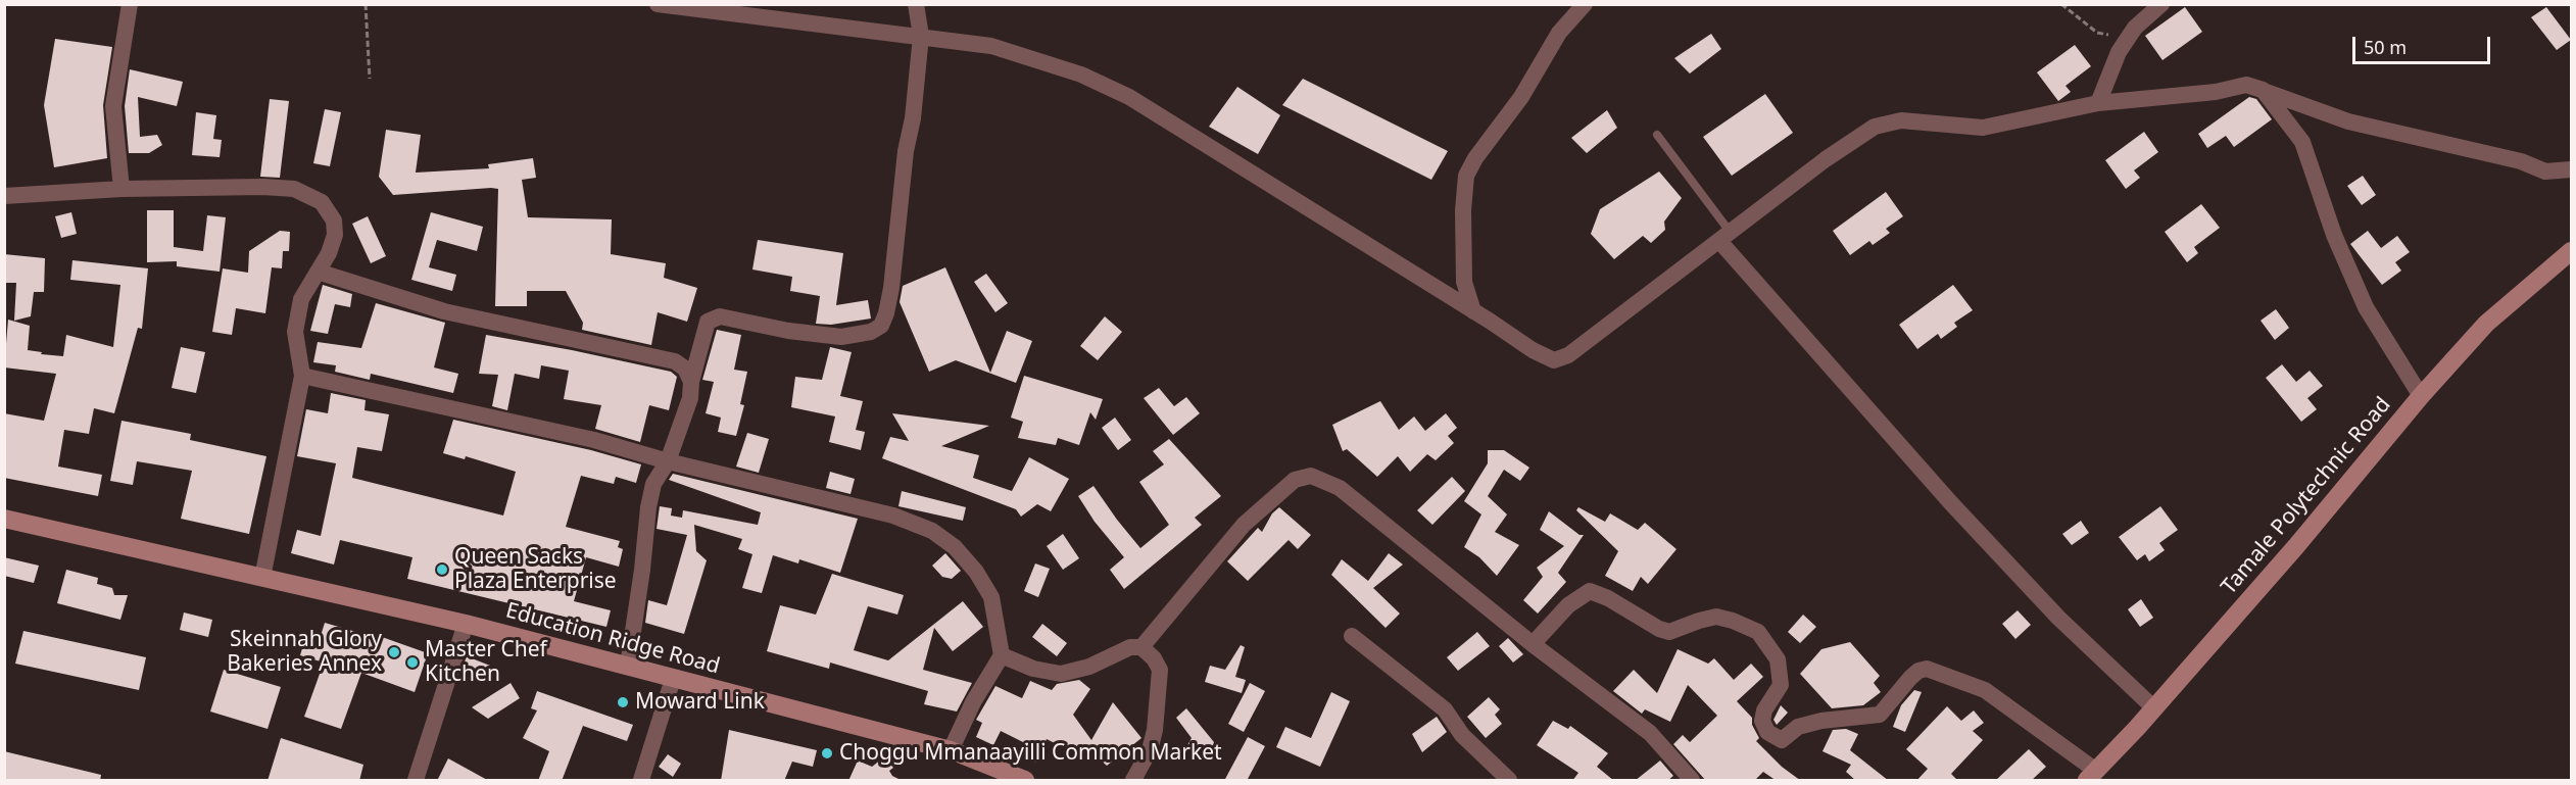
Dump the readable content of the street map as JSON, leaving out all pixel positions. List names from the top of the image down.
{
  "streets": {
    "main road": ["Tamale Polytechnic Road", "Education Ridge Road"]
  },
  "places": [
    "Queen Sacks Plaza Enterprise",
    "Skeinnah Glory Bakeries Annex",
    "Master Chef Kitchen",
    "Moward Link",
    "Choggu Mmanaayilli Common Market"
  ],
  "scale_bar": "50 m"
}
